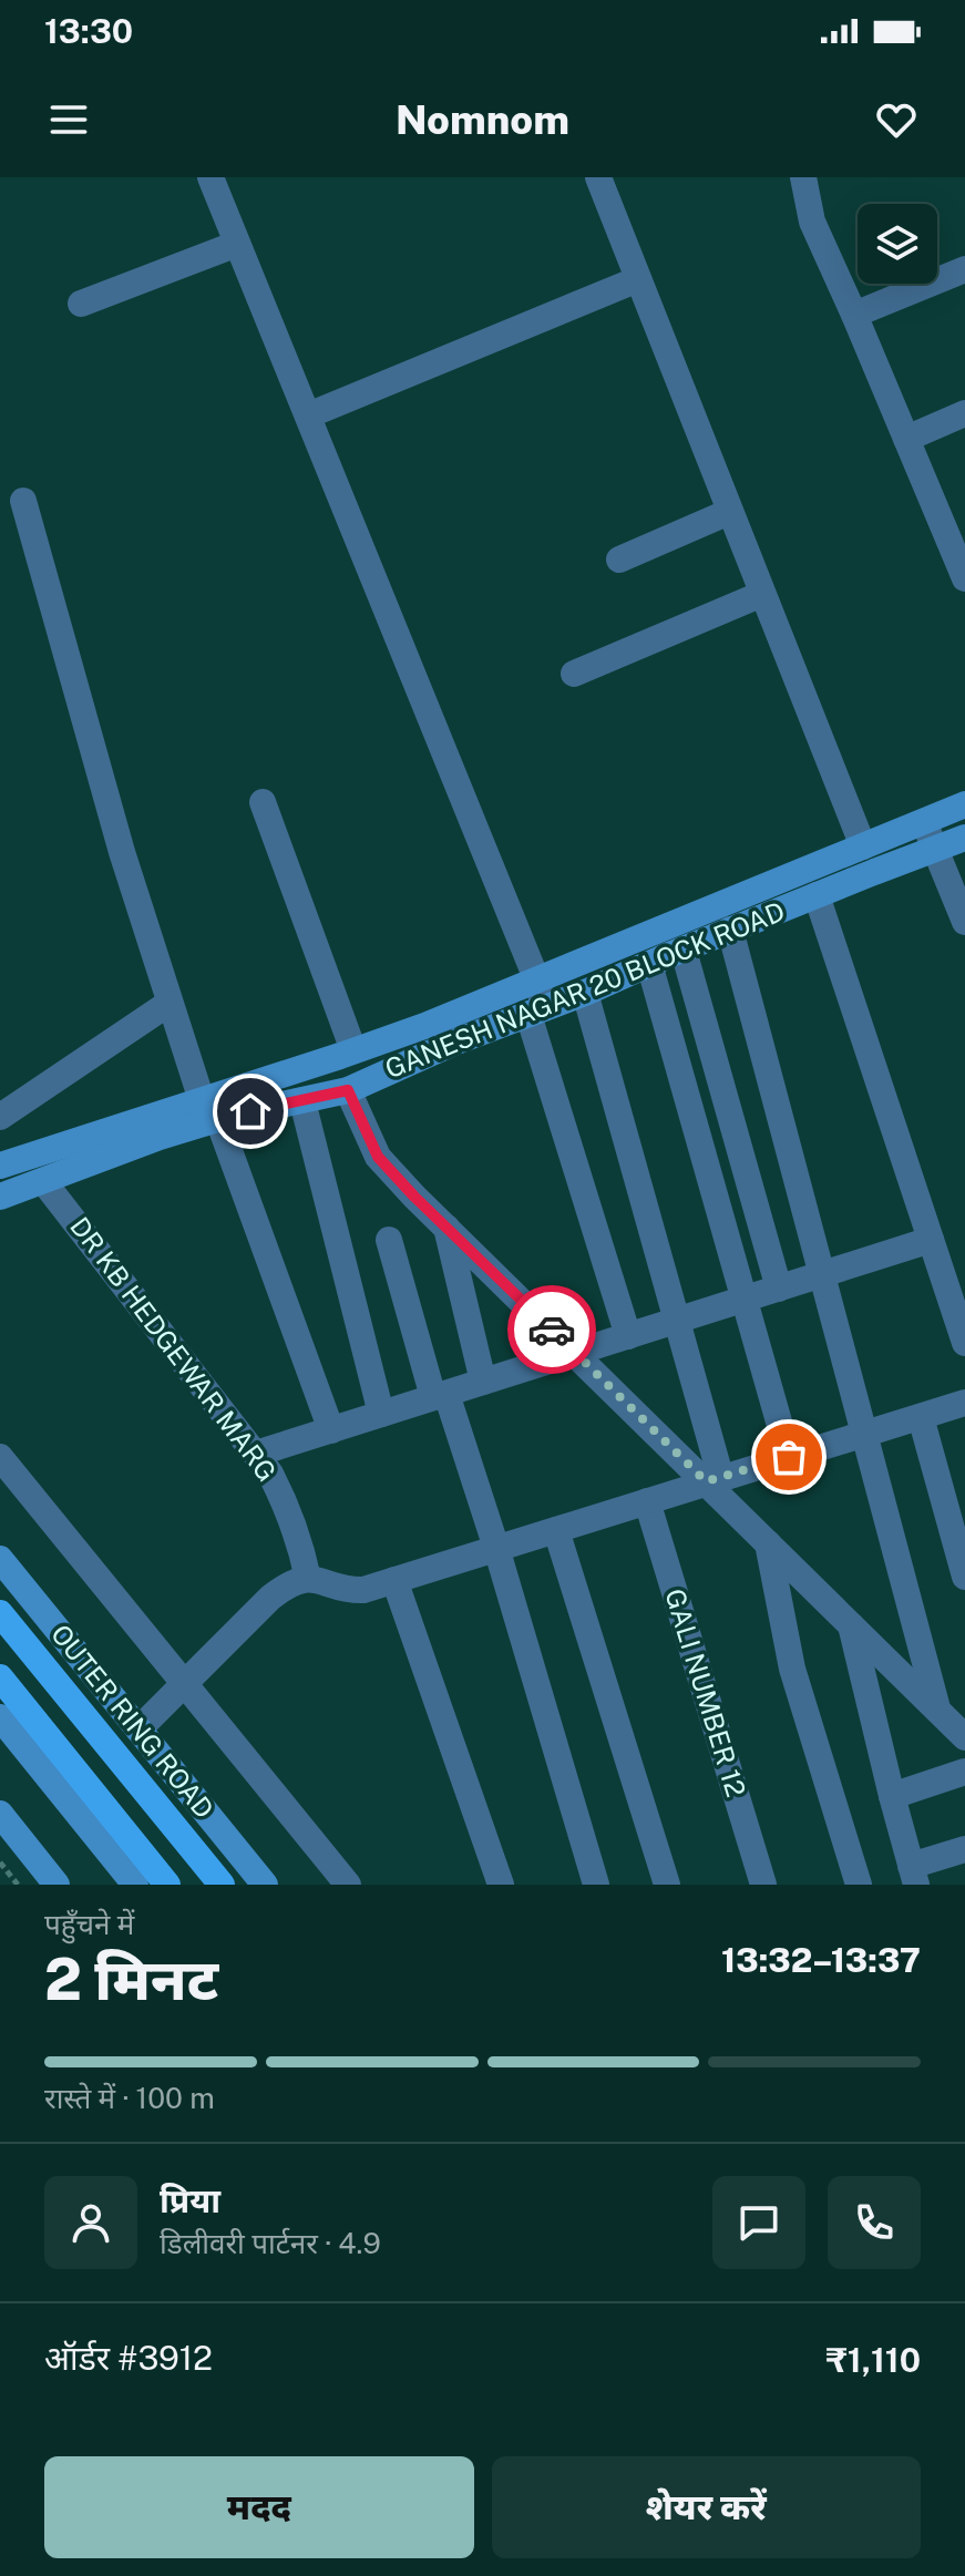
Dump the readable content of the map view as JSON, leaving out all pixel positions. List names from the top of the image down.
{
  "streets": {
    "main road": ["OUTER RING ROAD"],
    "street": ["GANESH NAGAR 20 BLOCK ROAD", "DR KB HEDGEWAR MARG", "GALI NUMBER 12"]
  },
  "crossings": [
    ["GANESH NAGAR 20 BLOCK ROAD", "DR KB HEDGEWAR MARG"]
  ],
  "page": {
    "status": "13:30",
    "header": "Nomnom",
    "heading": ["2 मिनट", "पहुँचने में", "13:32–13:37"],
    "panel": [
      "प्रिया",
      "डिलीवरी पार्टनर · 4.9",
      "ऑर्डर #3912",
      "₹1,110"
    ],
    "bar": "रास्ते में · 100 m",
    "buttons": ["मदद", "शेयर करें"]
  }
}
